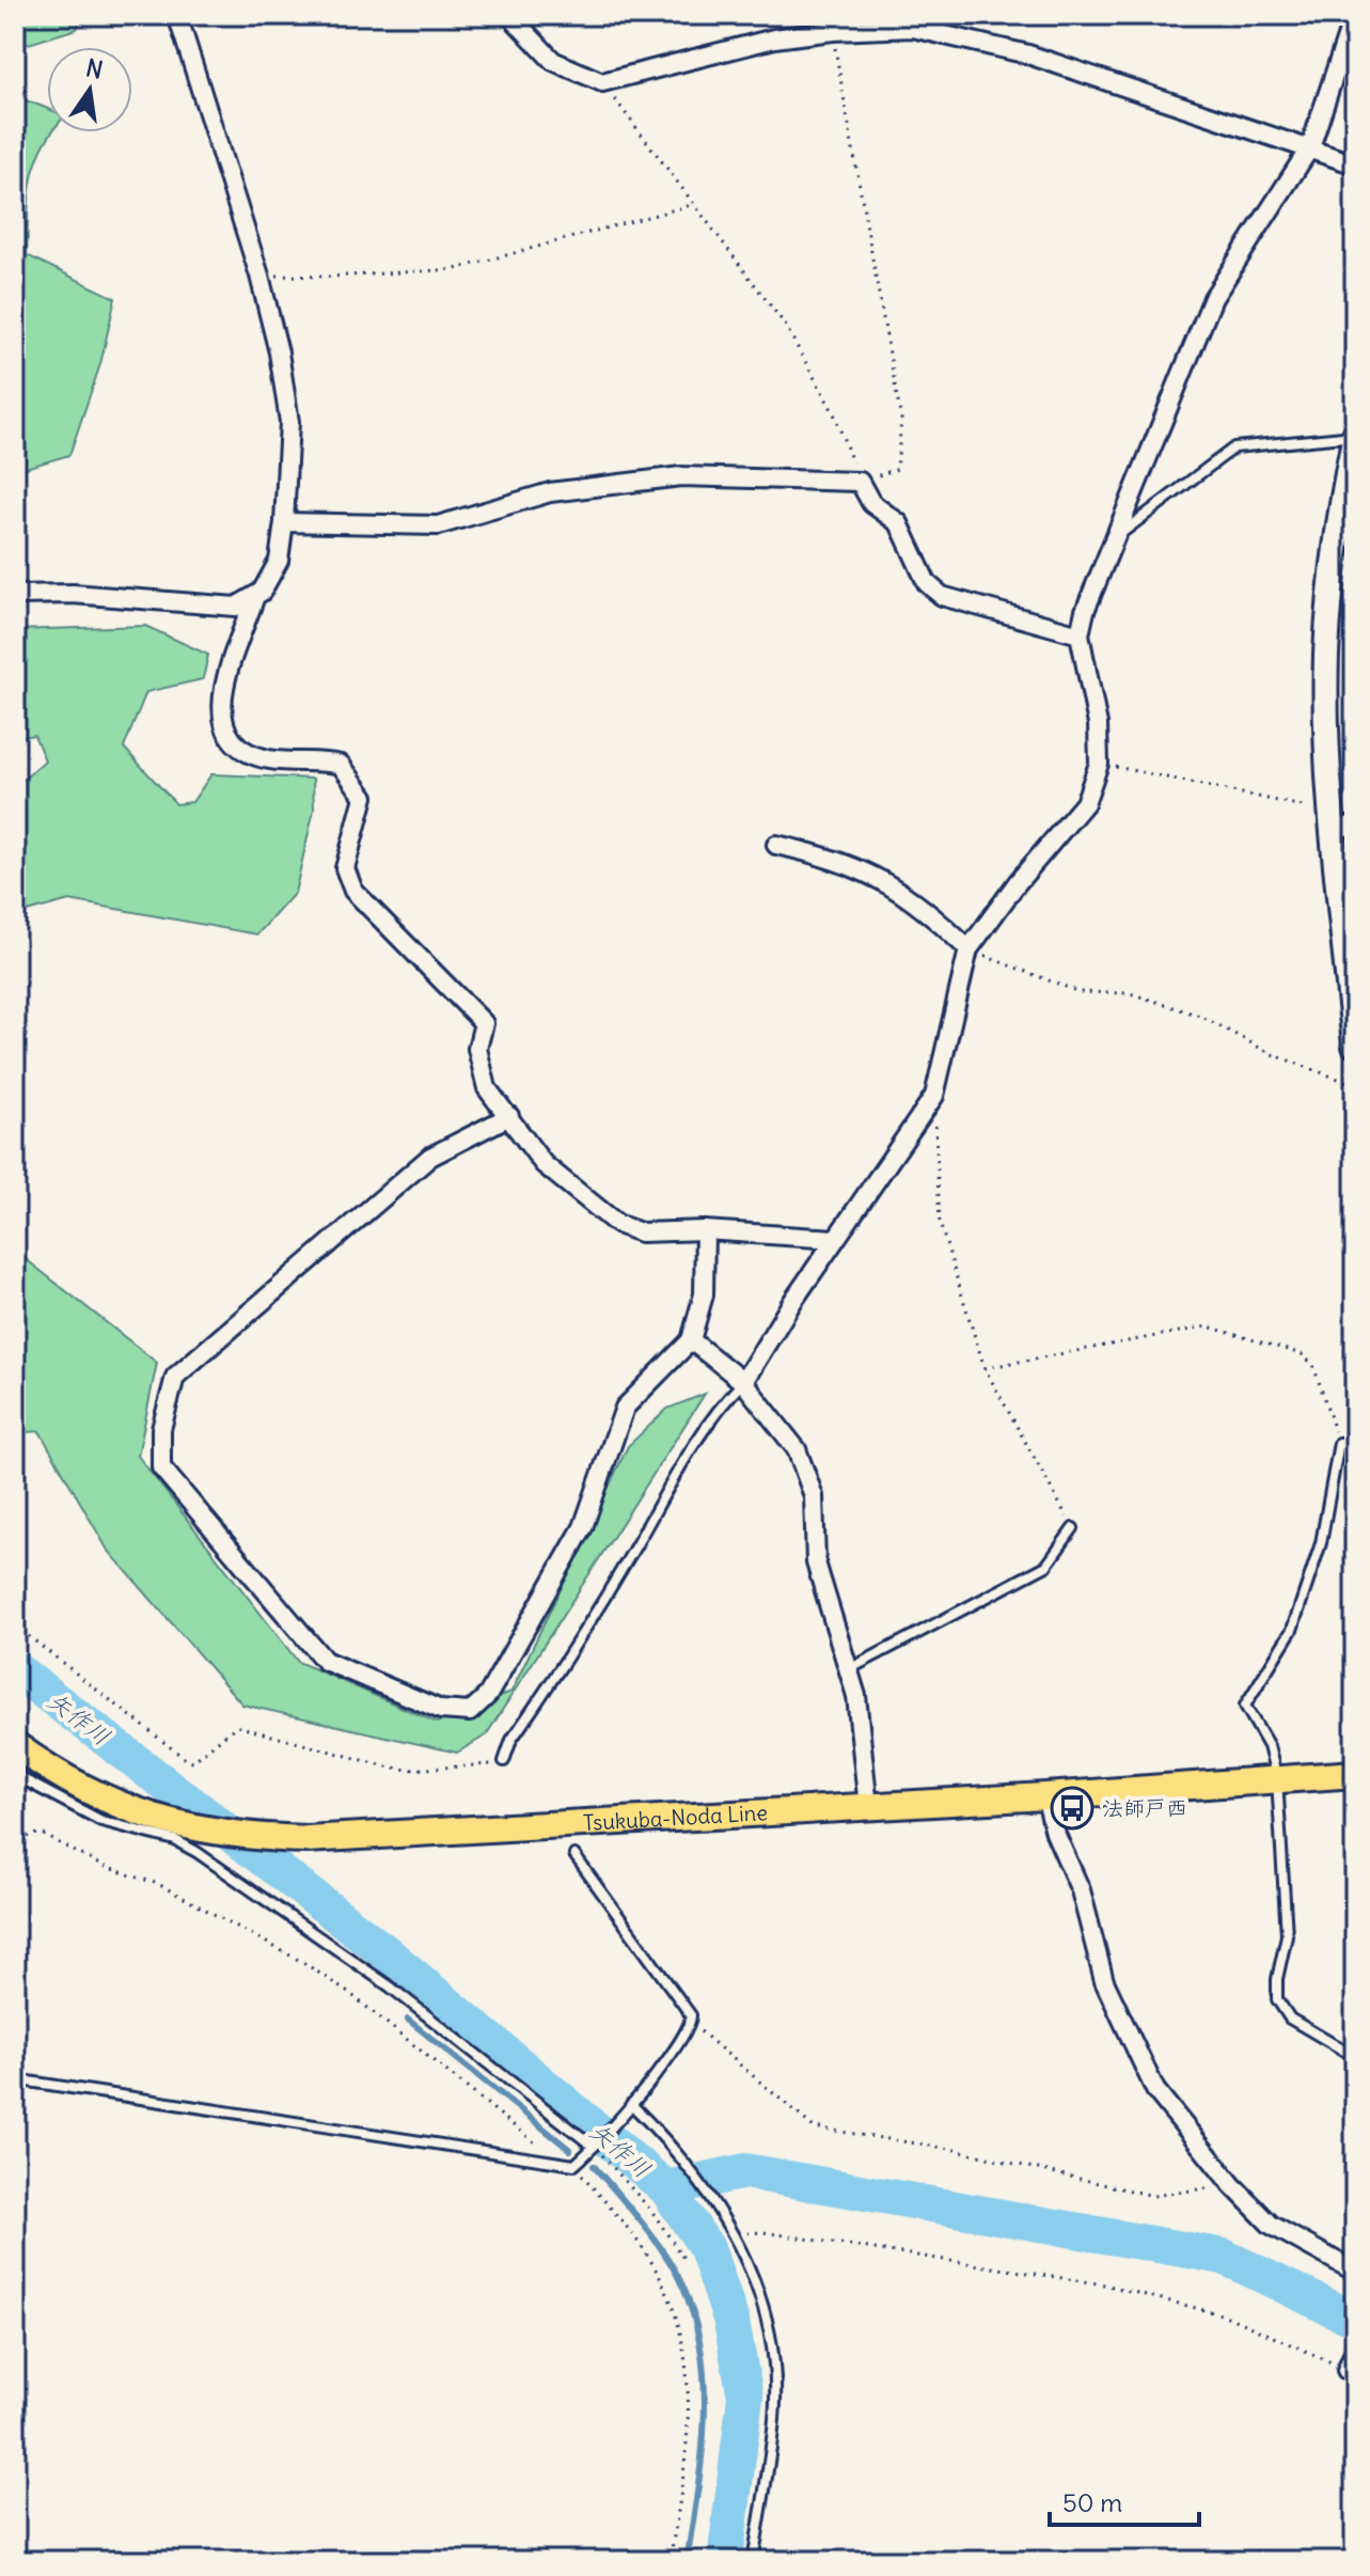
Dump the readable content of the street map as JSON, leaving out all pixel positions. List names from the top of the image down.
{
  "streets": {
    "main road": ["Tsukuba-Noda Line"]
  },
  "water": ["矢作川"],
  "places": {
    "bus stop": ["法師戸西"]
  },
  "scale_bar": "50 m",
  "north": "top"
}
